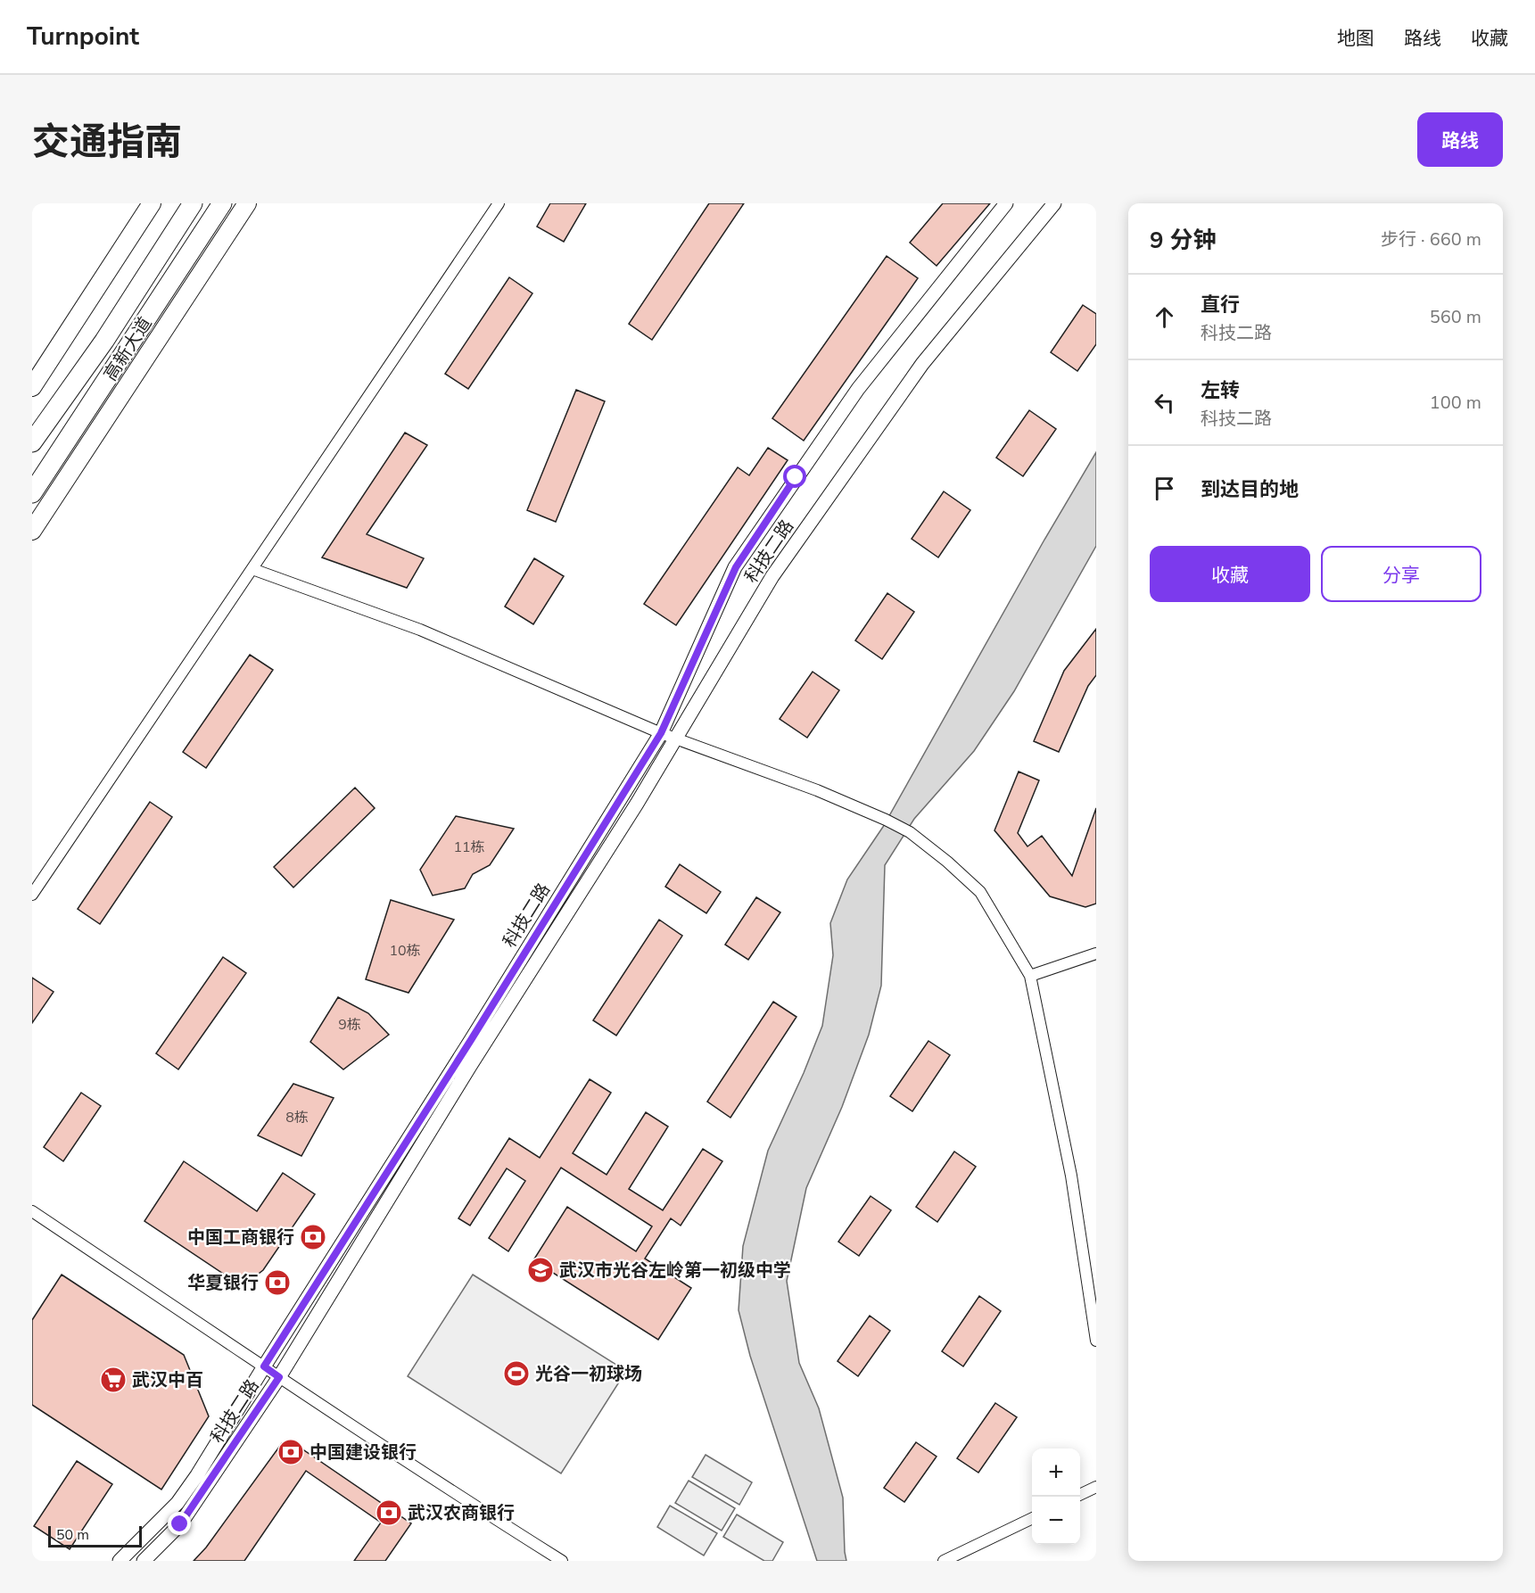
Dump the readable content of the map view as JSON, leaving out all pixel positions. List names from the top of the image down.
{
  "streets": {
    "highway": ["高新大道"],
    "street": ["科技二路"]
  },
  "places": {
    "bank": [
      "中国工商银行",
      "华夏银行",
      "中国建设银行",
      "武汉农商银行"
    ],
    "school or university": ["武汉市光谷左岭第一初级中学"],
    "sports": ["光谷一初球场"],
    "supermarket": ["武汉中百"]
  },
  "house_numbers": [
    "11栋",
    "10栋",
    "9栋",
    "8栋"
  ],
  "scale_bar": "50 m",
  "page": {
    "header": "Turnpoint",
    "nav": ["地图", "路线", "收藏"],
    "title": "交通指南",
    "buttons": [
      "路线",
      ["收藏", "分享"]
    ],
    "heading": ["9 分钟", "步行 · 660 m"],
    "list": [
      ["直行", "科技二路", "560 m"],
      ["左转", "科技二路", "100 m"],
      "到达目的地"
    ],
    "map_buttons": ["+", "−"],
    "scale": "50 m"
  }
}
